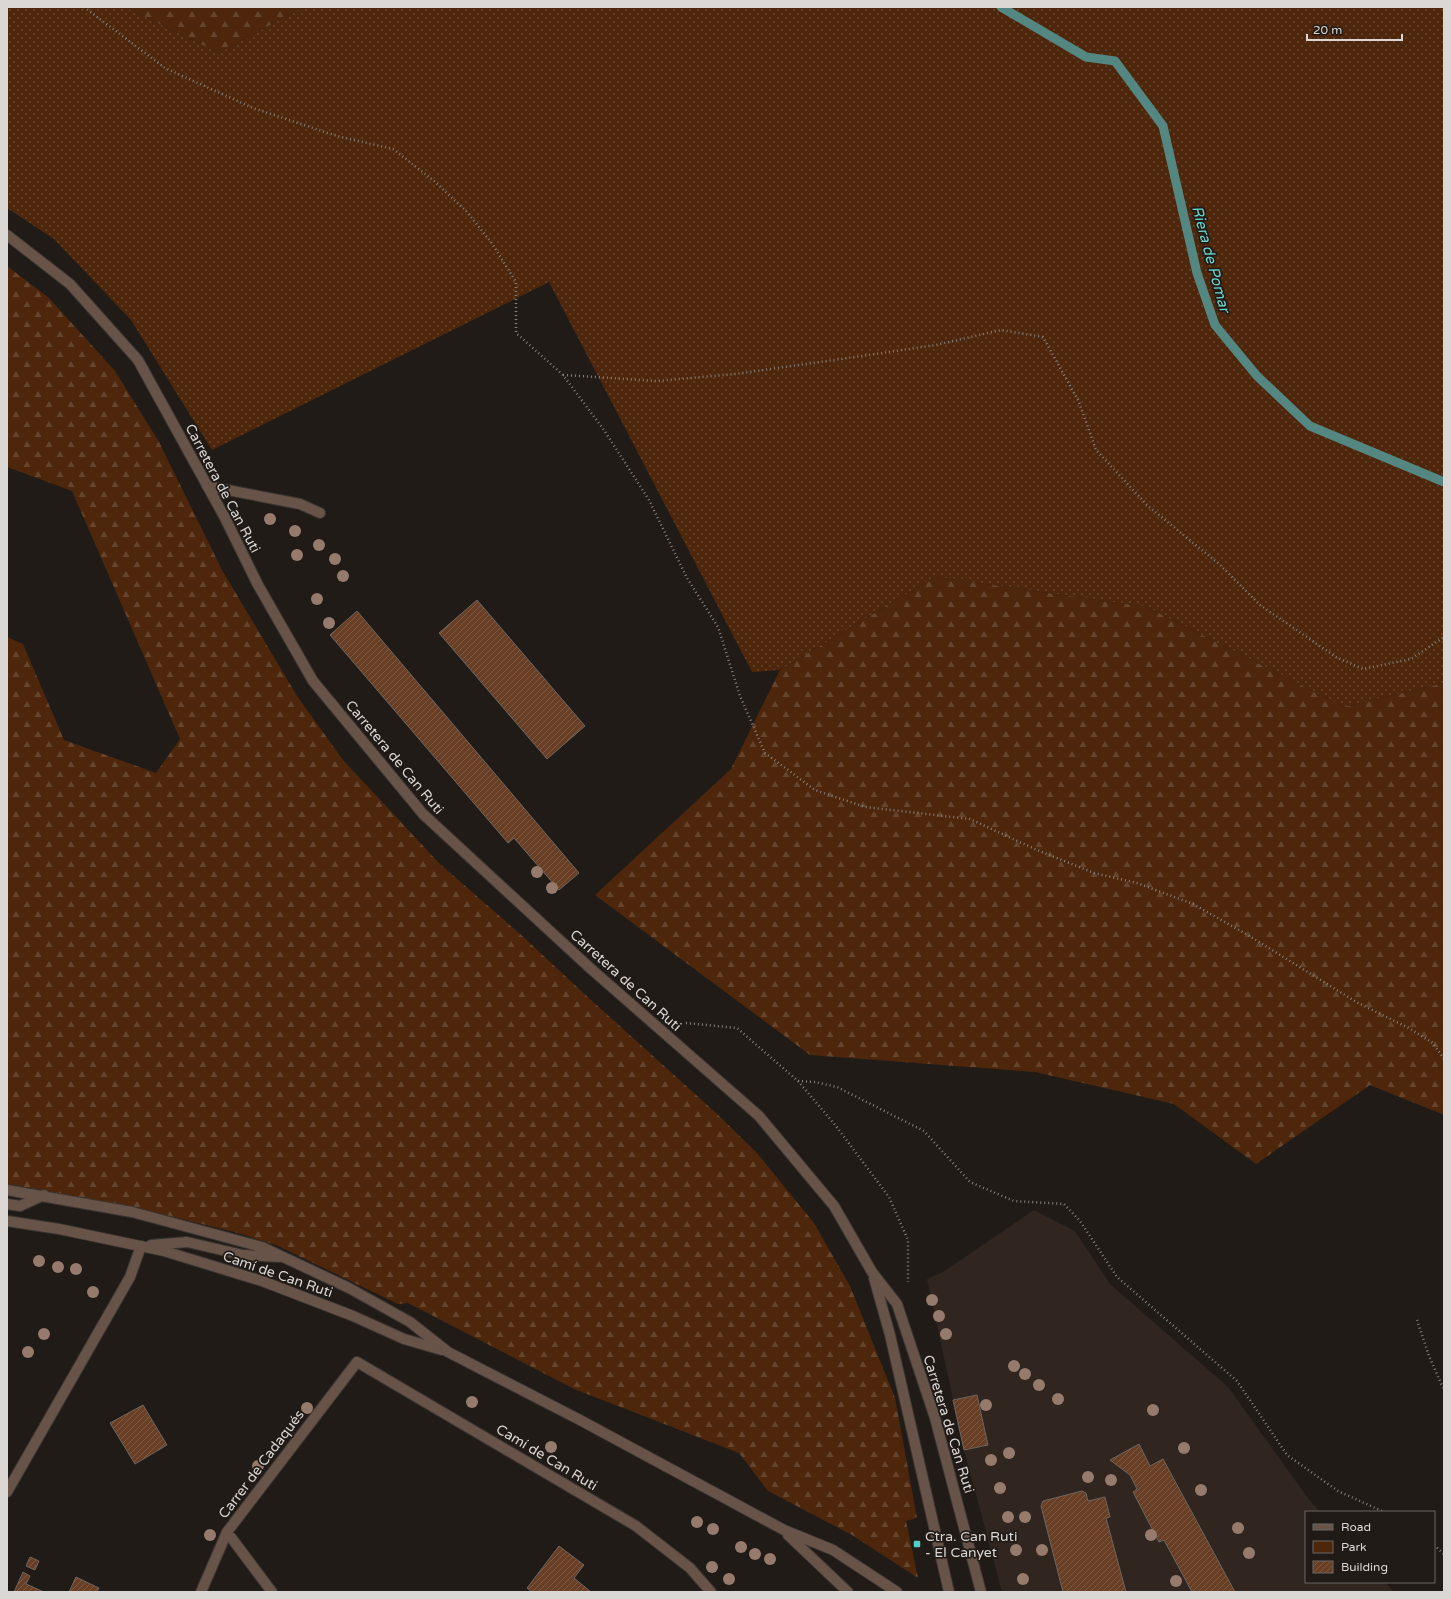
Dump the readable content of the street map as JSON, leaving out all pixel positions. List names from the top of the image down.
{
  "streets": {
    "street": ["Carretera de Can Ruti", "Camí de Can Ruti", "Carrer de Cadaqués"]
  },
  "crossings": [
    ["Camí de Can Ruti", "Carrer de Cadaqués"]
  ],
  "water": ["Riera de Pomar"],
  "places": {
    "transit": ["Ctra. Can Ruti - El Canyet"]
  },
  "legend": ["Road", "Park", "Building"],
  "scale_bar": "20 m"
}
